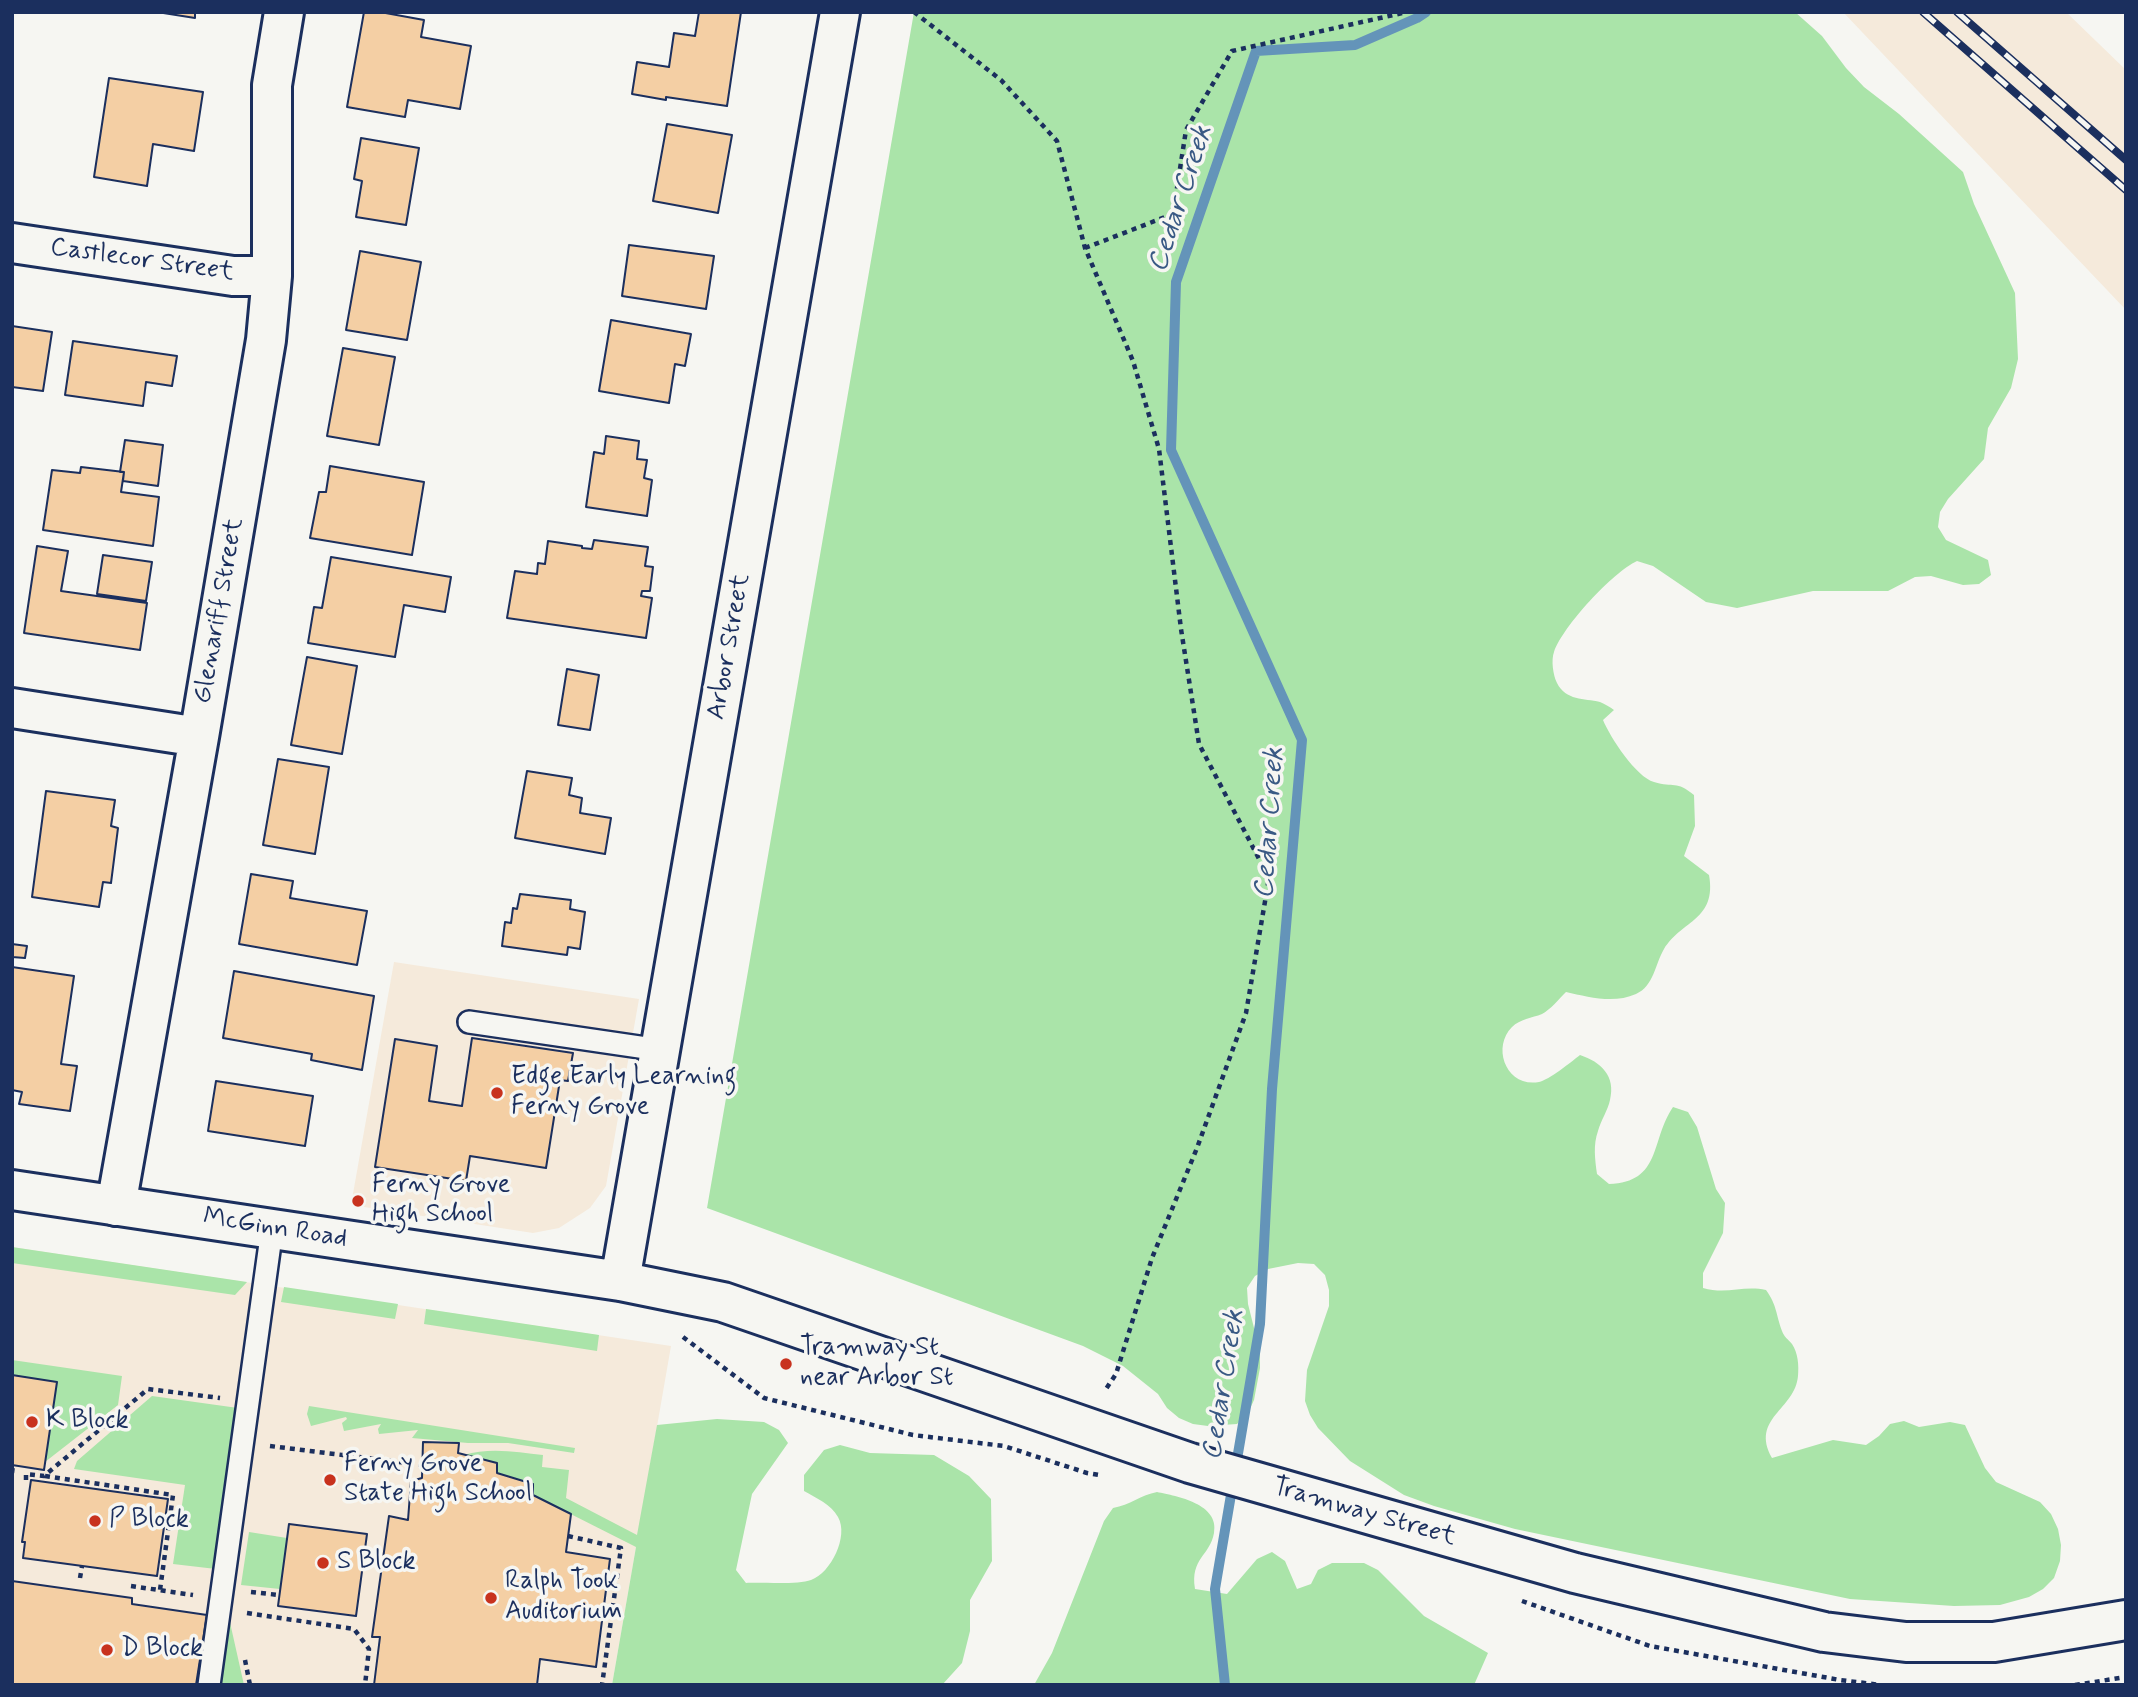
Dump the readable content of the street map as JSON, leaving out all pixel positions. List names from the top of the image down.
{
  "streets": {
    "street": [
      "Castlecor Street",
      "Glenariff Street",
      "Arbor Street",
      "McGinn Road",
      "Tramway Street"
    ]
  },
  "crossings": [
    ["Castlecor Street", "Glenariff Street"],
    ["Glenariff Street", "McGinn Road"],
    ["Arbor Street", "McGinn Road"],
    ["Arbor Street", "Tramway Street"],
    ["McGinn Road", "Tramway Street"]
  ],
  "water": ["Cedar Creek"],
  "places": [
    "Edge Early Learning Ferny Grove",
    "Ferny Grove High School",
    "Tramway St near Arbor St",
    "K Block",
    "Ferny Grove State High School",
    "P Block",
    "S Block",
    "Ralph Took Auditorium",
    "D Block"
  ]
}
